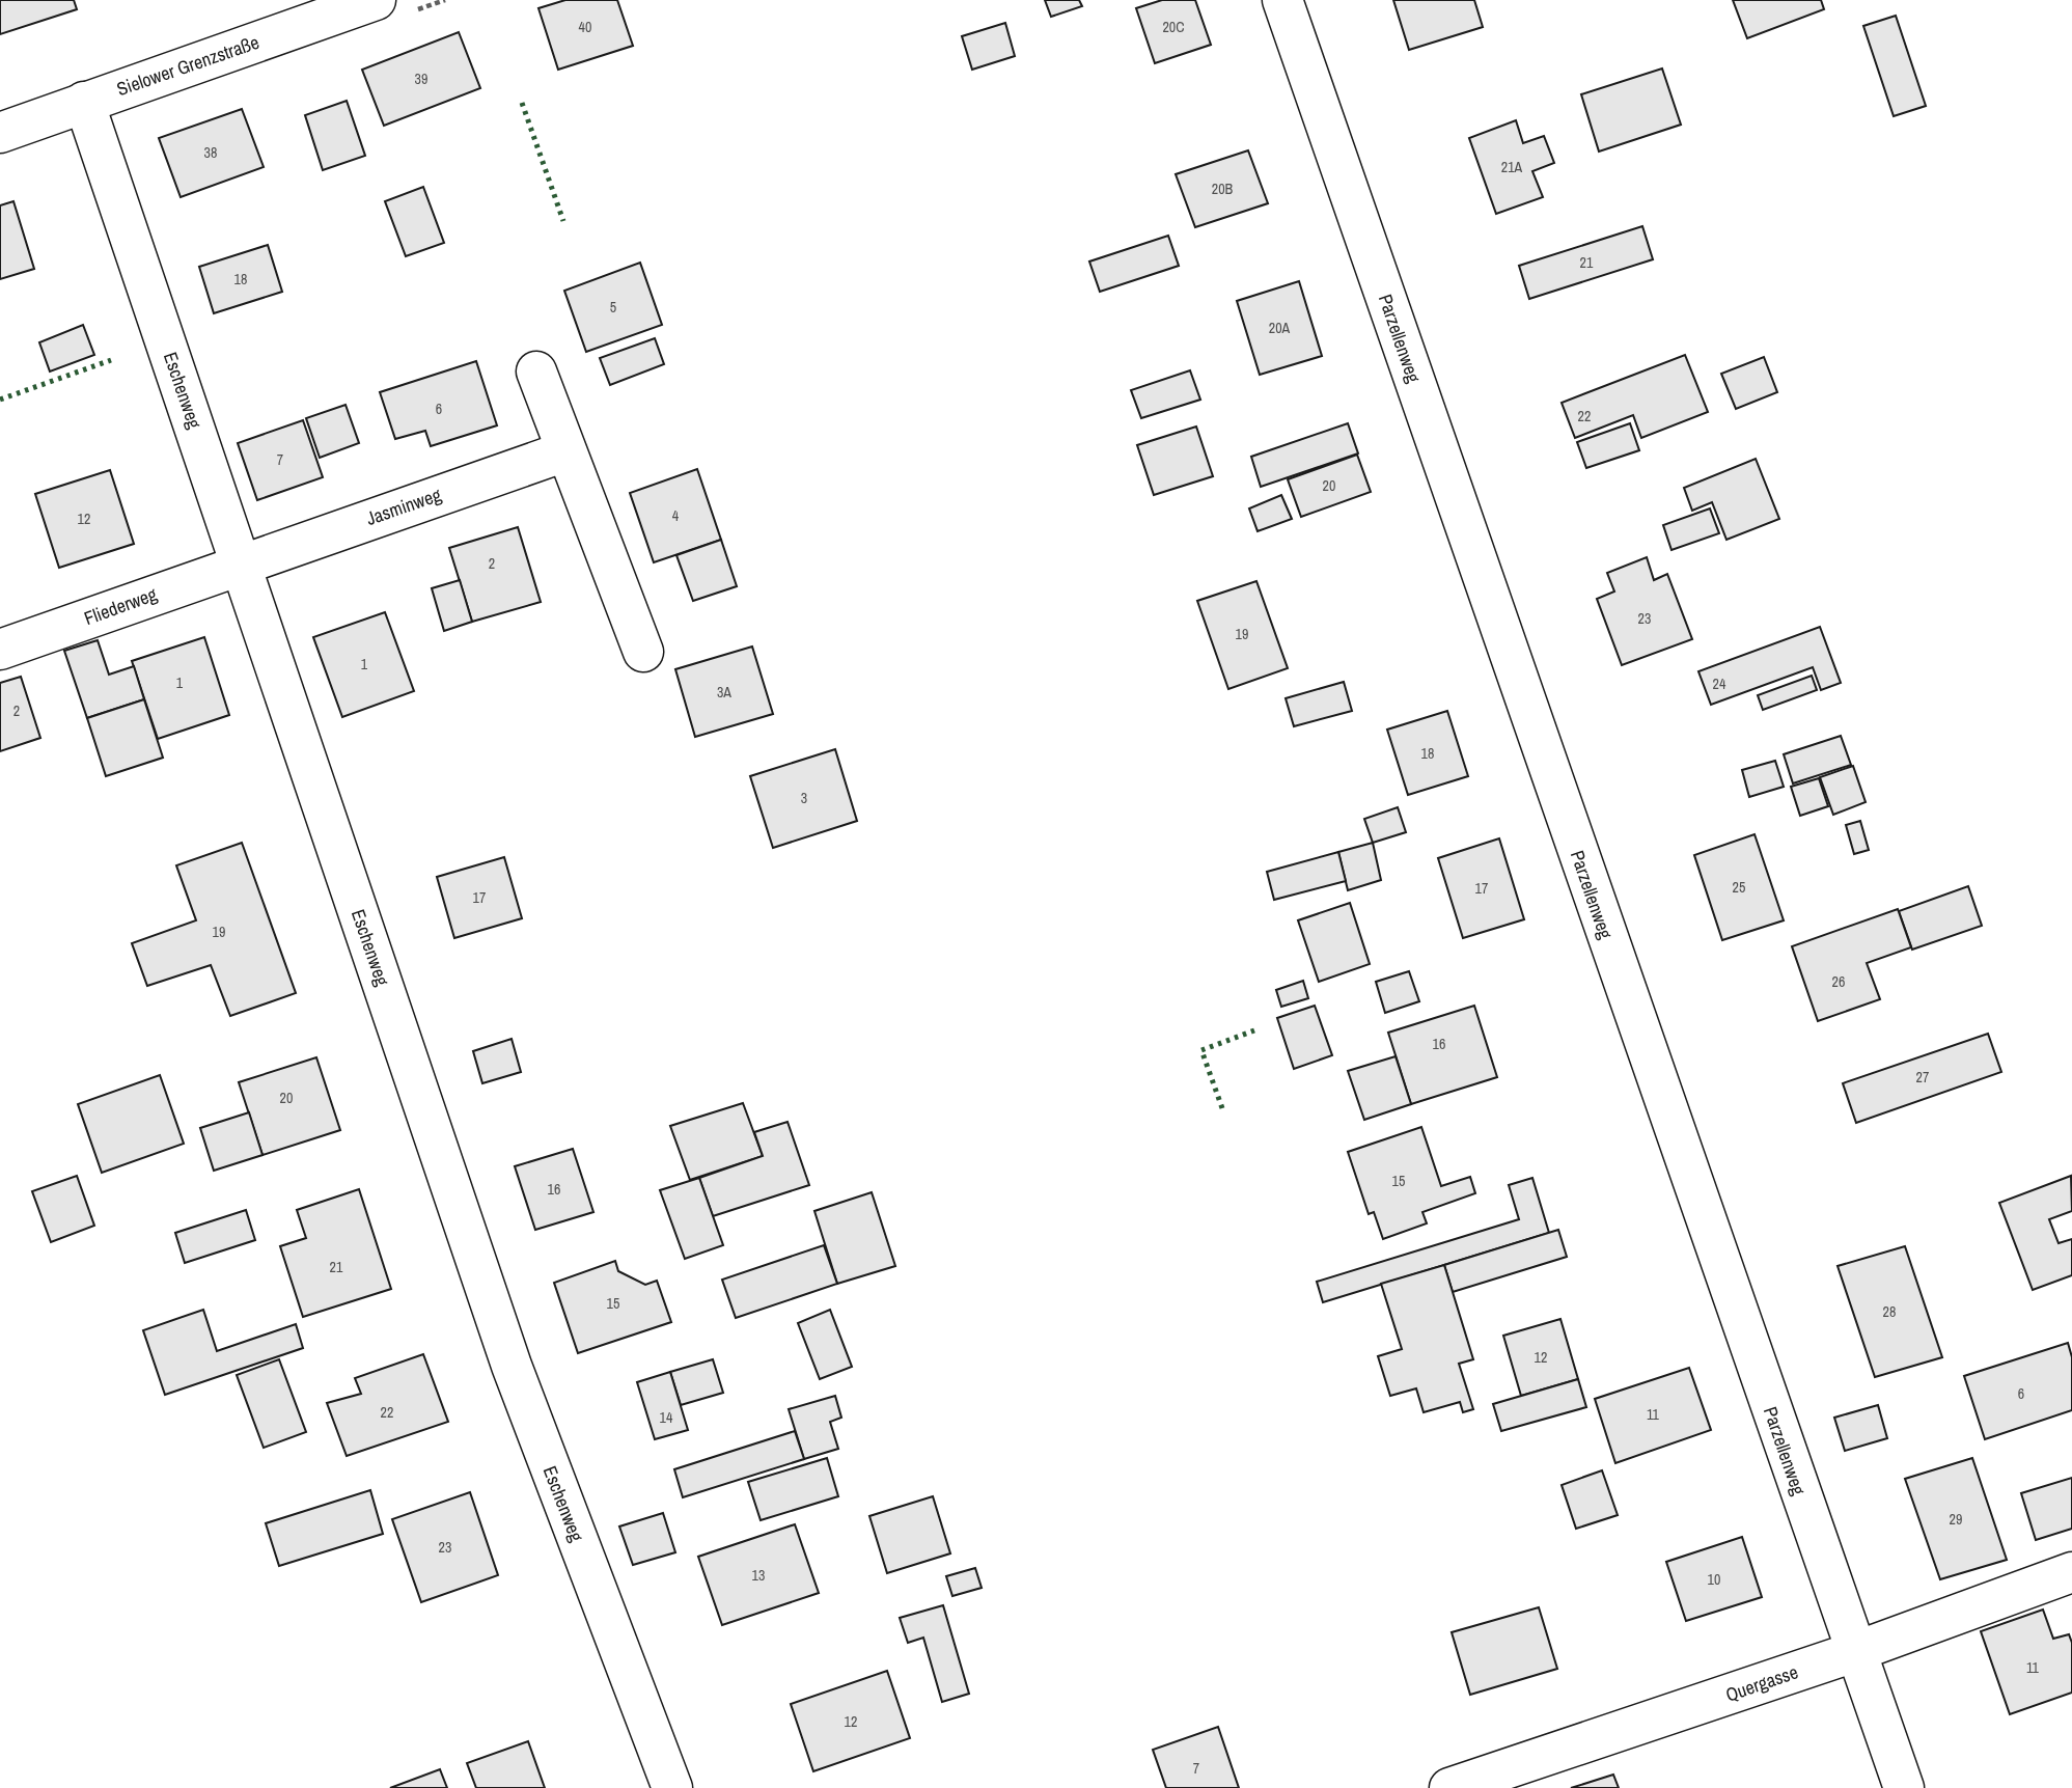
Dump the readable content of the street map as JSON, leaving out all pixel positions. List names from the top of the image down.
{
  "streets": {
    "street": [
      "Sielower Grenzstraße",
      "Parzellenweg",
      "Eschenweg",
      "Jasminweg",
      "Fliederweg",
      "Quergasse"
    ]
  },
  "crossings": [
    ["Sielower Grenzstraße", "Eschenweg"],
    ["Parzellenweg", "Quergasse"],
    ["Eschenweg", "Jasminweg"],
    ["Eschenweg", "Fliederweg"],
    ["Jasminweg", "Fliederweg"]
  ],
  "house_numbers": [
    "40",
    "20C",
    "39",
    "38",
    "21A",
    "20B",
    "21",
    "18",
    "5",
    "20A",
    "6",
    "22",
    "7",
    "20",
    "4",
    "12",
    "2",
    "23",
    "19",
    "1",
    "1",
    "24",
    "3A",
    "2",
    "18",
    "3",
    "25",
    "17",
    "17",
    "19",
    "26",
    "16",
    "27",
    "20",
    "15",
    "16",
    "21",
    "15",
    "28",
    "12",
    "6",
    "22",
    "11",
    "14",
    "29",
    "23",
    "13",
    "10",
    "11",
    "12",
    "7"
  ]
}
